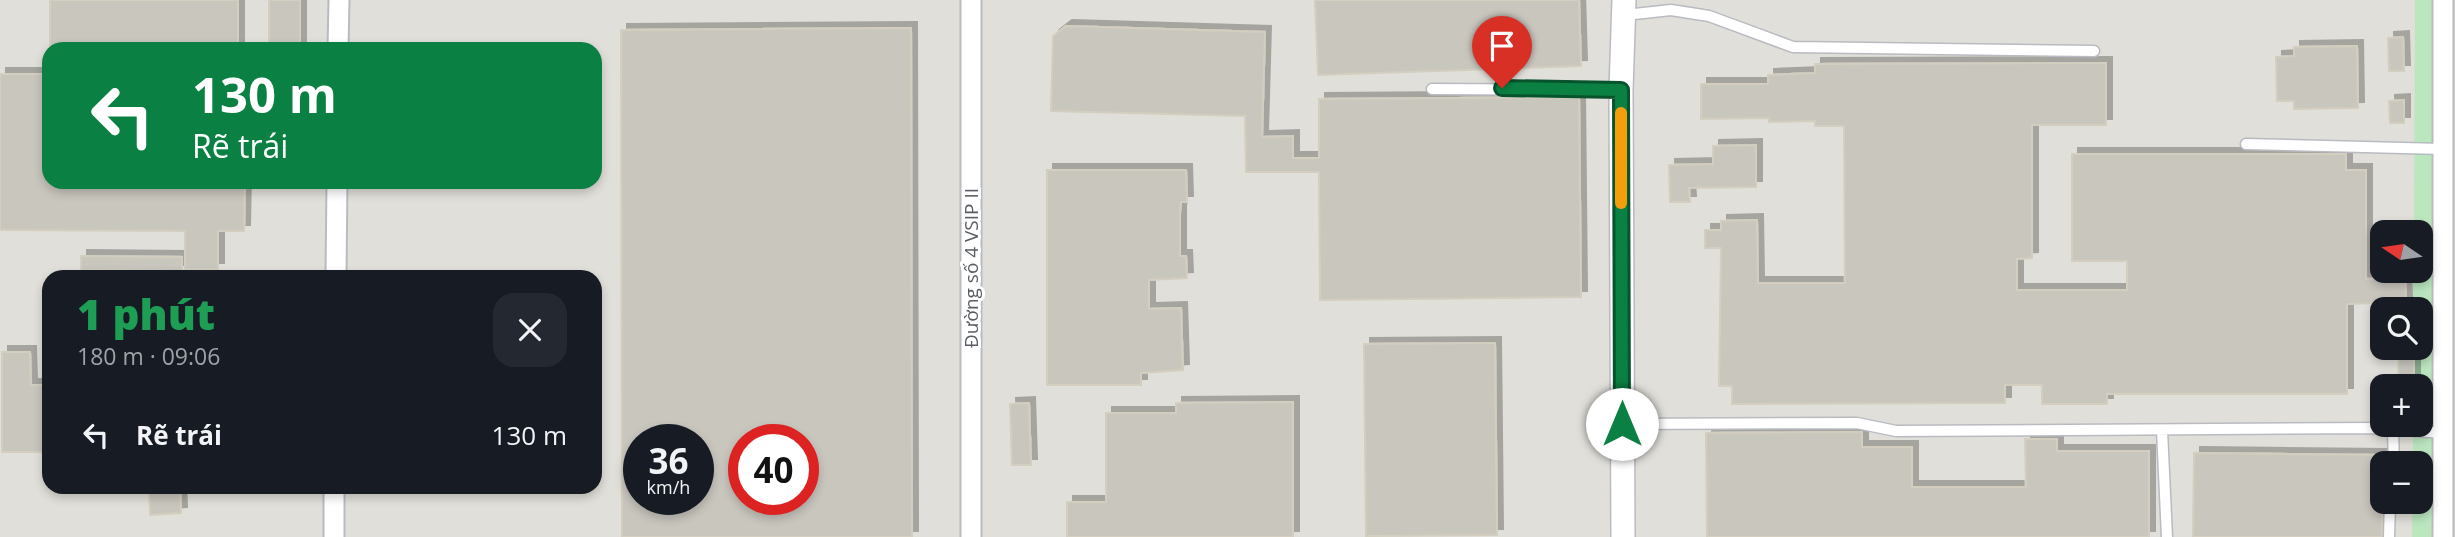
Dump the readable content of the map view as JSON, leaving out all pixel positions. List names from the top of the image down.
{
  "streets": {
    "street": ["Đường số 4 VSIP II"]
  },
  "north": "left",
  "page": {
    "turn": ["130 m", "Rẽ trái"],
    "map_buttons": ["+", "−"],
    "heading": ["1 phút", "180 m · 09:06"],
    "list": [
      {
        "name": "Rẽ trái",
        "value": "130 m"
      }
    ],
    "speed": "36 km/h",
    "limit": "40"
  }
}
